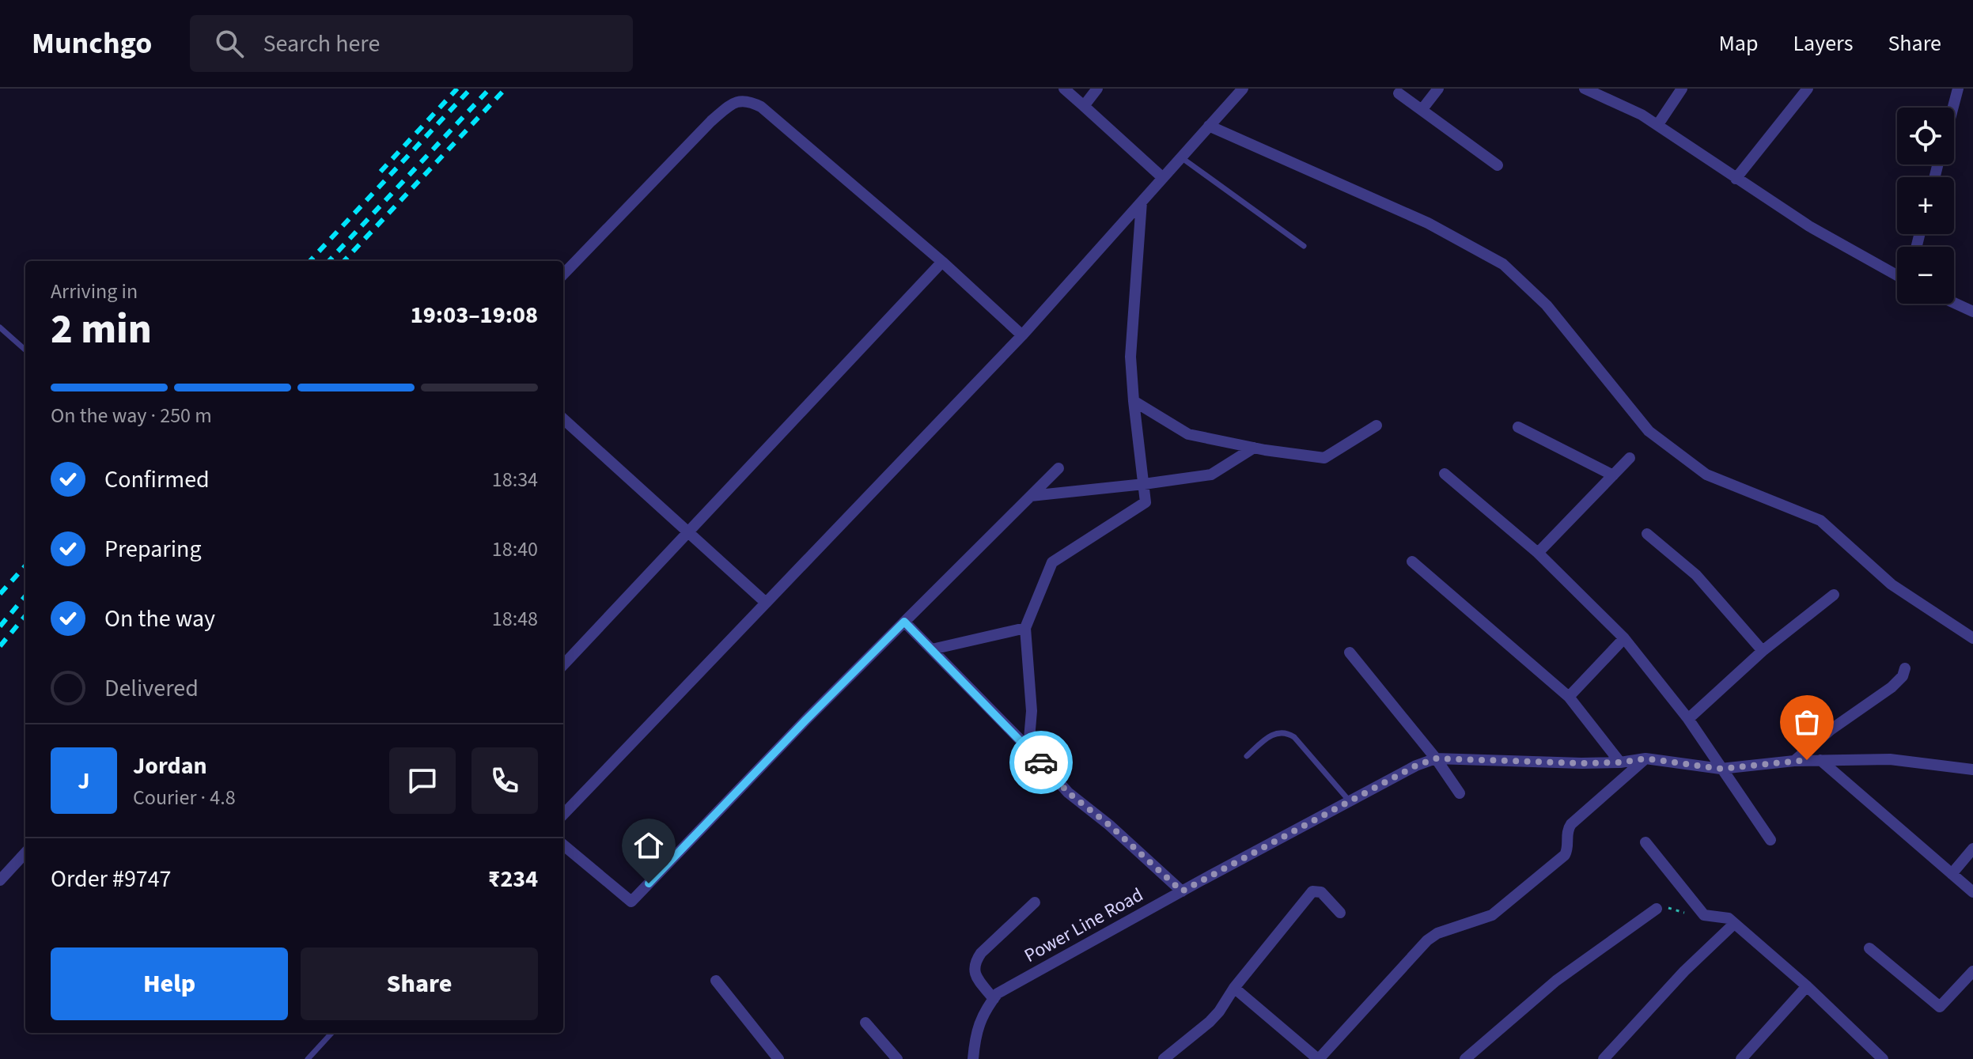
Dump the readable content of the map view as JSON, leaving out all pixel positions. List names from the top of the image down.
{
  "streets": {
    "street": ["Power Line Road"]
  },
  "page": {
    "header": "Munchgo",
    "search": "Search here",
    "nav": ["Map", "Layers", "Share"],
    "map_buttons": ["+", "−"],
    "heading": ["2 min", "Arriving in", "19:03–19:08"],
    "panel": [
      "Jordan",
      "Courier · 4.8",
      "Order #9747",
      "₹234"
    ],
    "bar": "On the way · 250 m",
    "list": [
      ["Confirmed", "18:34"],
      ["Preparing", "18:40"],
      ["On the way", "18:48"],
      "Delivered"
    ],
    "round": "J",
    "buttons": ["Help", "Share"]
  }
}
